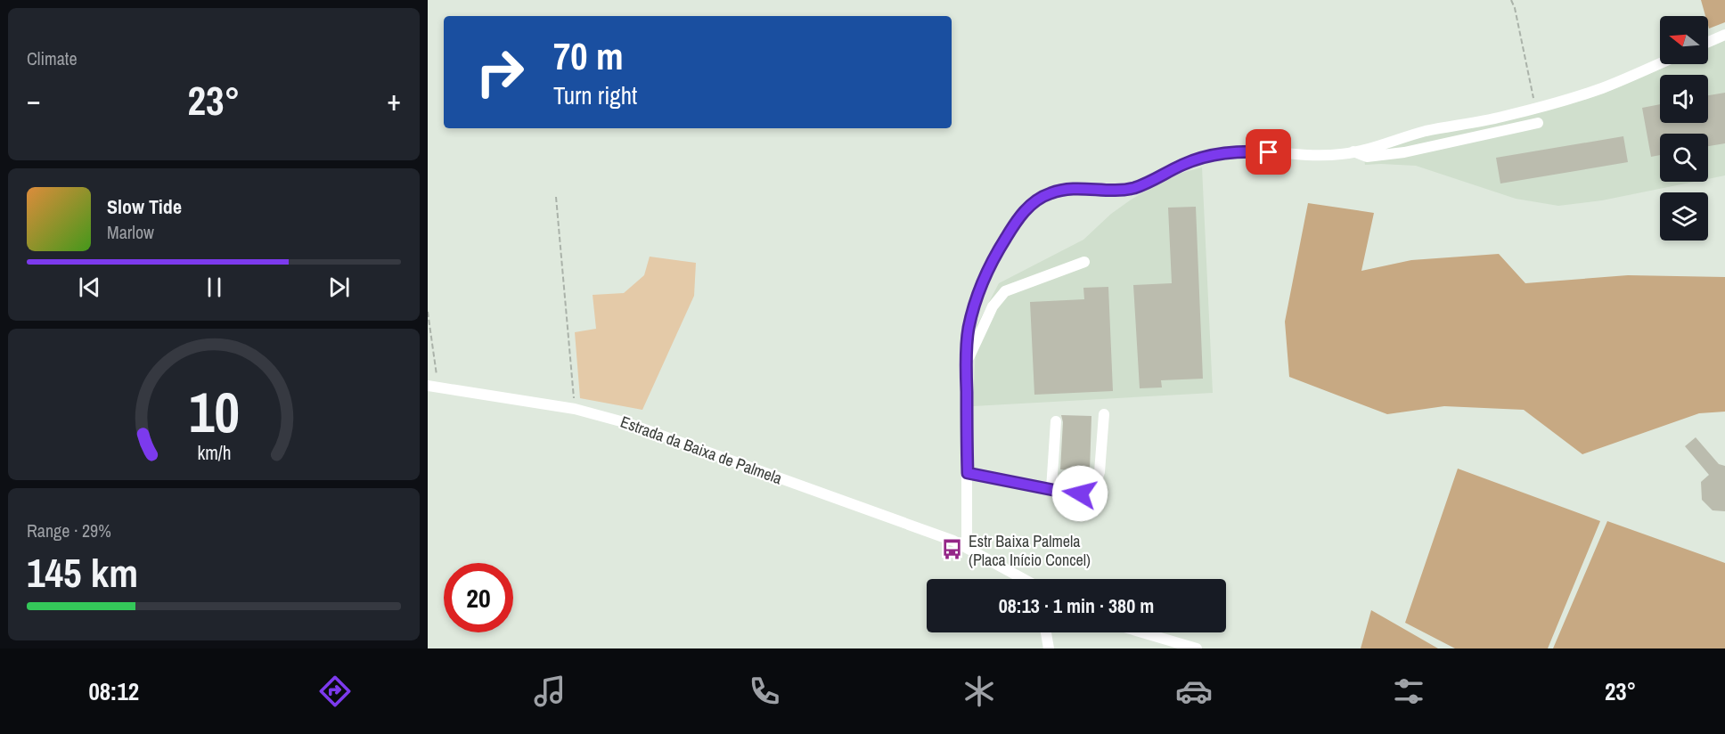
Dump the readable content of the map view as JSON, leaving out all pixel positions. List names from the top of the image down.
{
  "streets": {
    "street": ["Estrada da Baixa de Palmela"]
  },
  "places": {
    "bus stop": ["Estr Baixa Palmela (Placa Início Concel)"]
  },
  "north": "left",
  "page": {
    "tile": [
      "Climate",
      ["Range · 29%", "145 km"]
    ],
    "turn": ["70 m", "Turn right"],
    "heat": ["−", "23°", "+"],
    "song": ["Slow Tide", "Marlow"],
    "limit": "20",
    "trip": "08:13 · 1 min · 380 m",
    "tabs": ["08:12", "23°"],
    "gauge": ["10", "km/h"]
  }
}
